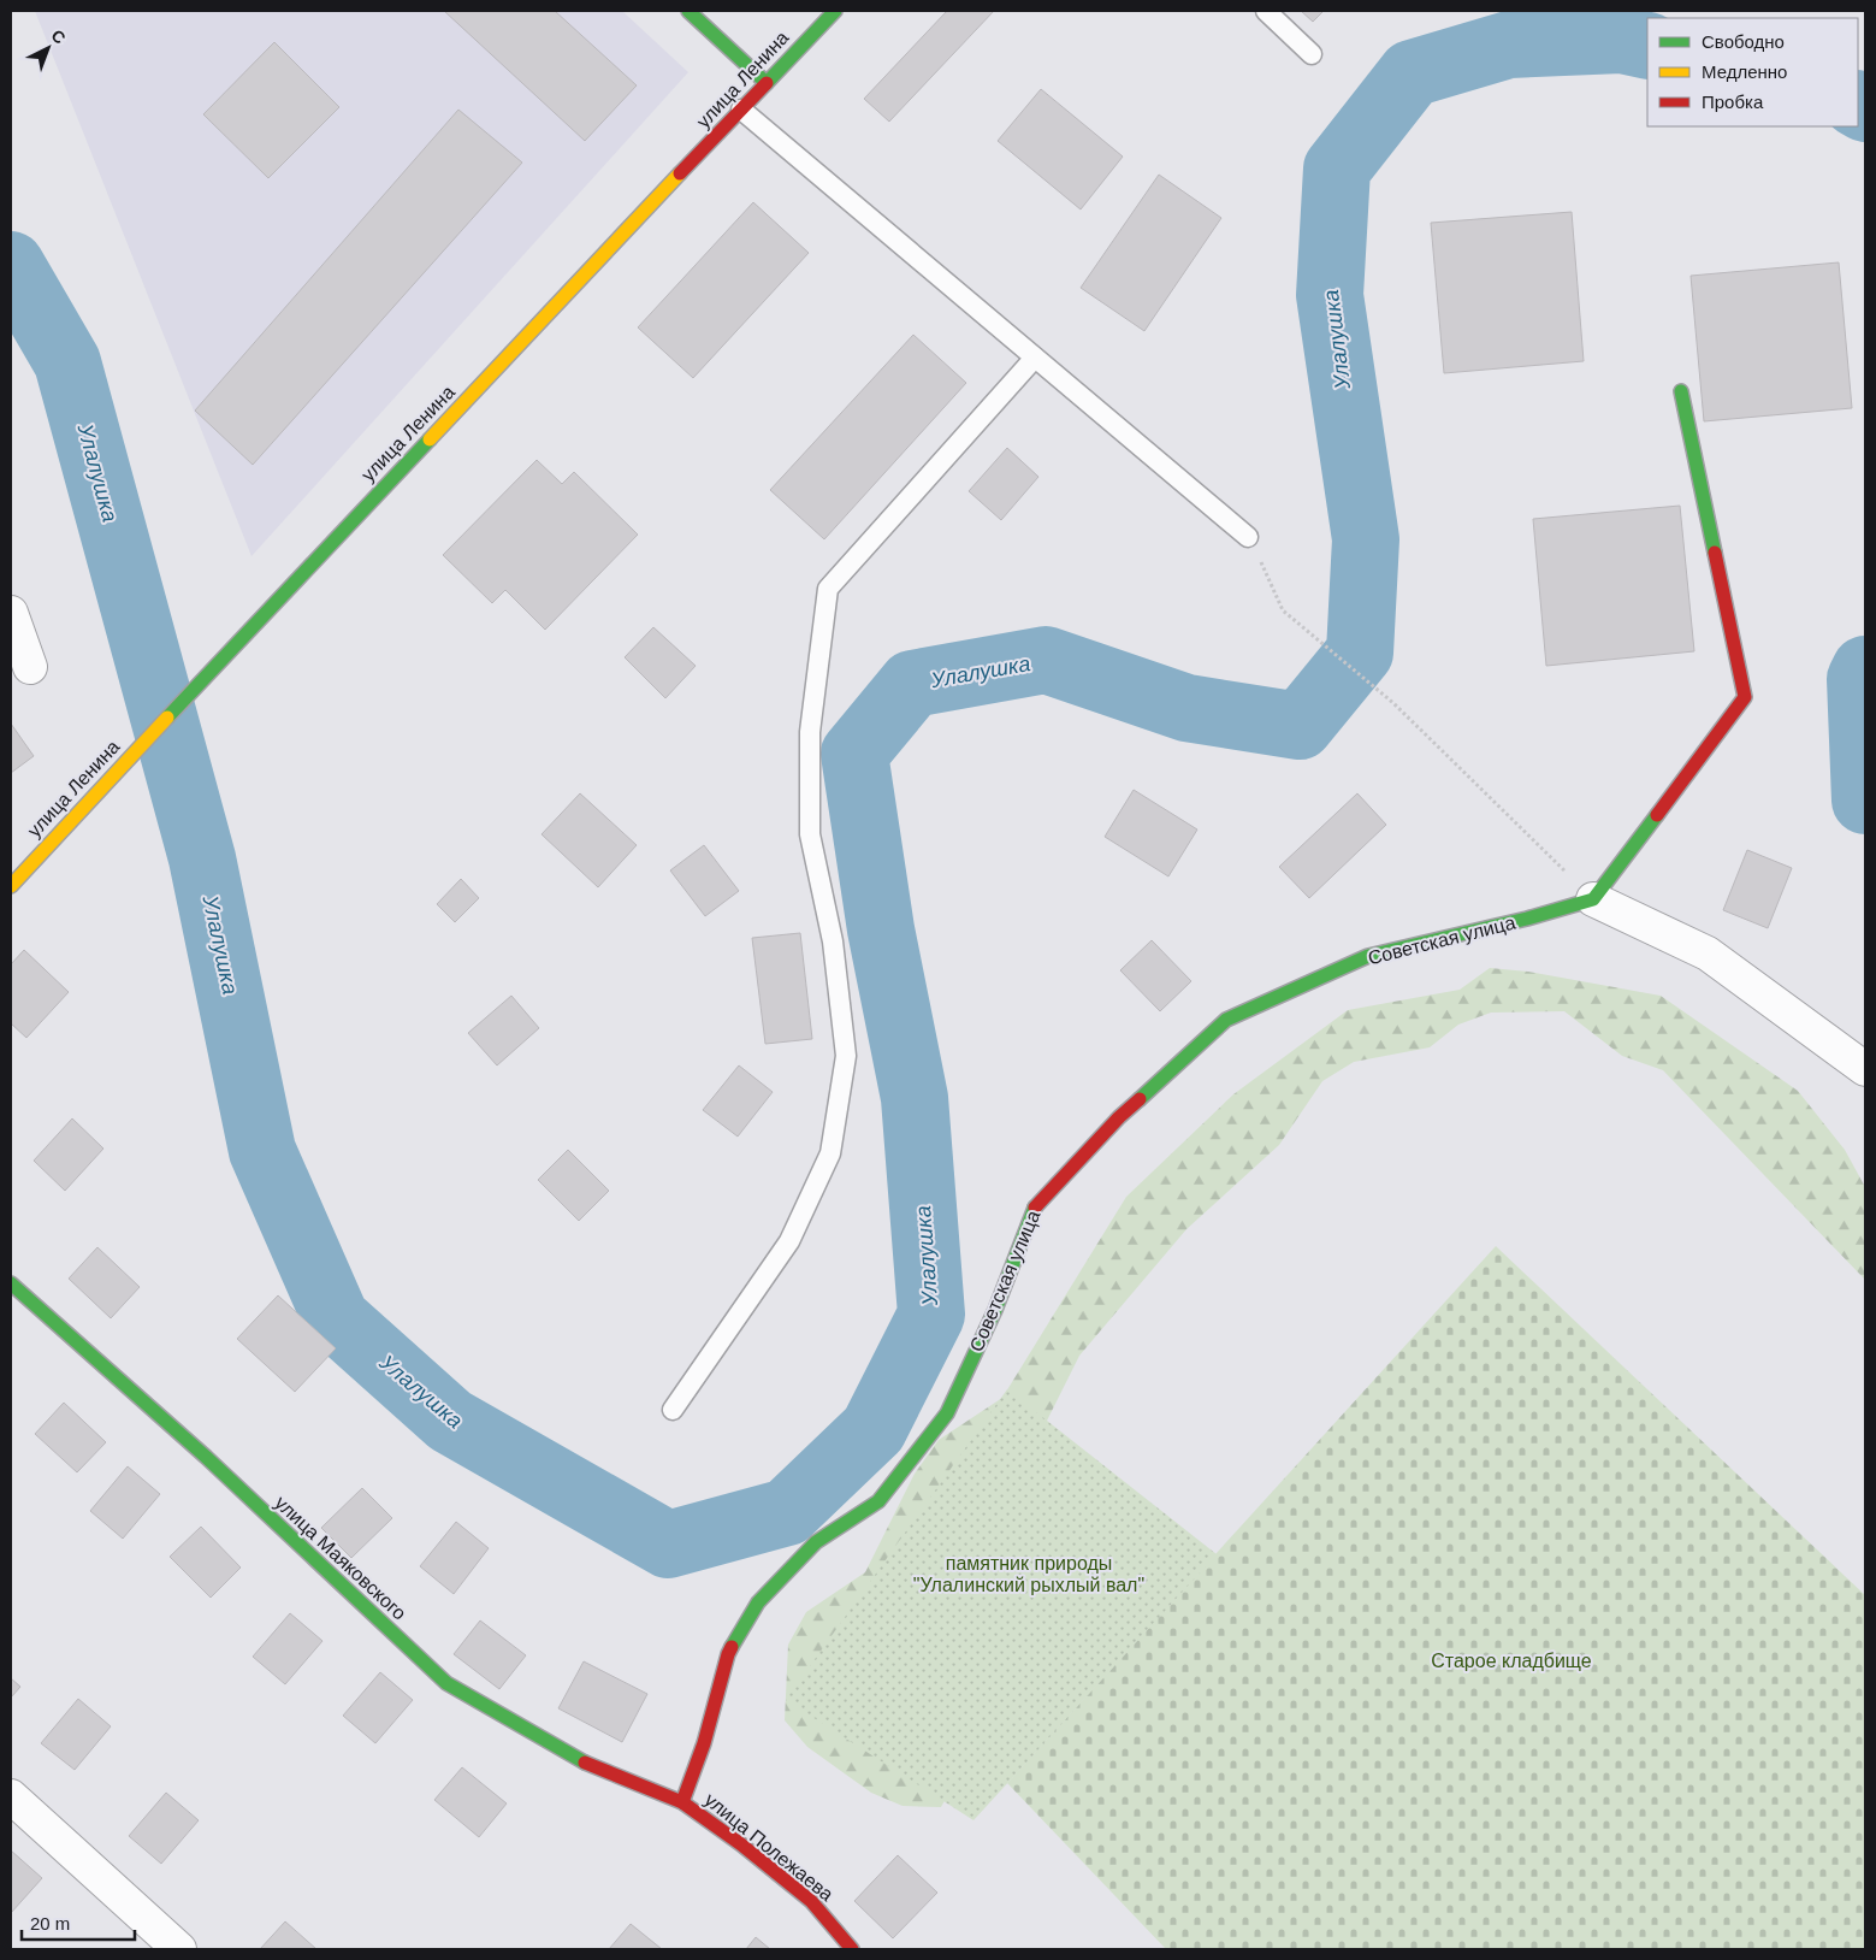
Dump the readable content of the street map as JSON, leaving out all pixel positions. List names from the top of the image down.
{
  "streets": {
    "street": [
      "улица Ленина",
      "Советская улица",
      "улица Маяковского",
      "улица Полежаева"
    ]
  },
  "crossings": [
    ["Советская улица", "улица Маяковского"],
    ["Советская улица", "улица Полежаева"],
    ["улица Маяковского", "улица Полежаева"]
  ],
  "water": ["Улалушка"],
  "parks": ["памятник природы \"Улалинский рыхлый вал\"", "Старое кладбище"],
  "legend": ["Свободно", "Медленно", "Пробка"],
  "scale_bar": "20 m",
  "north": "top right"
}
